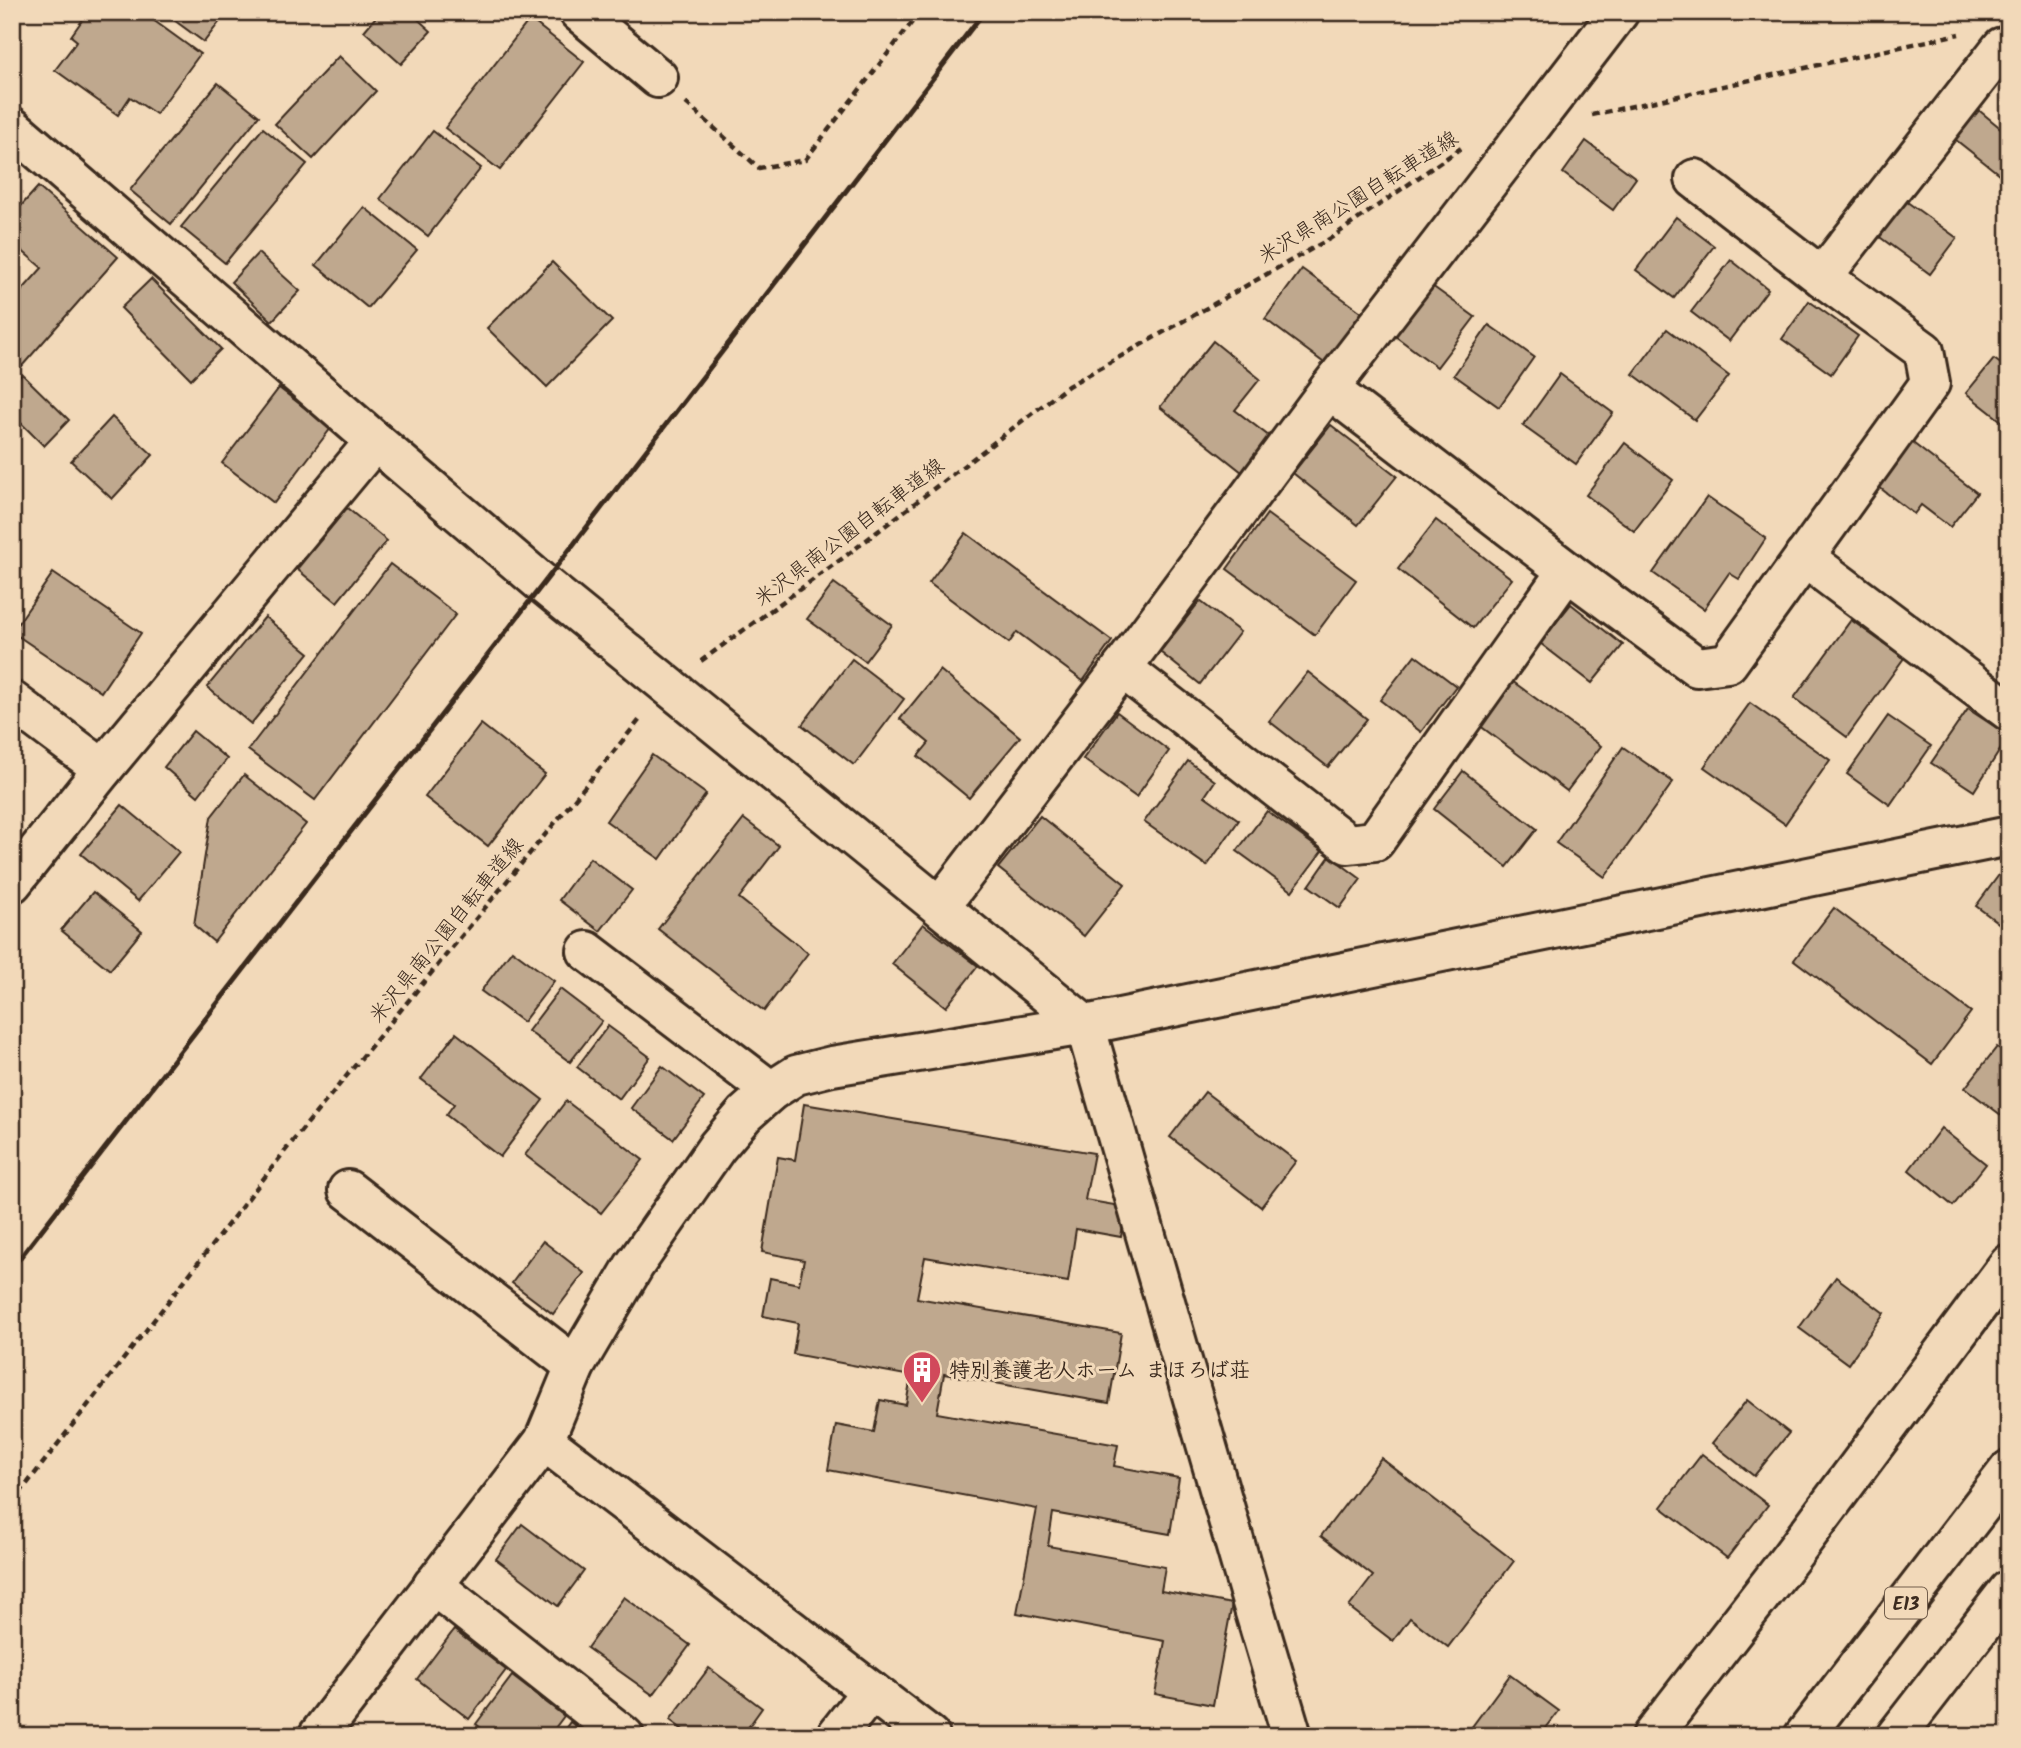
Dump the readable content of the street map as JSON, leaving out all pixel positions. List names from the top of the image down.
{
  "streets": {
    "main road": ["E13"],
    "path": ["米沢県南公園自転車道線"]
  },
  "places": {
    "building": ["特別養護老人ホーム まほろば荘"]
  }
}
